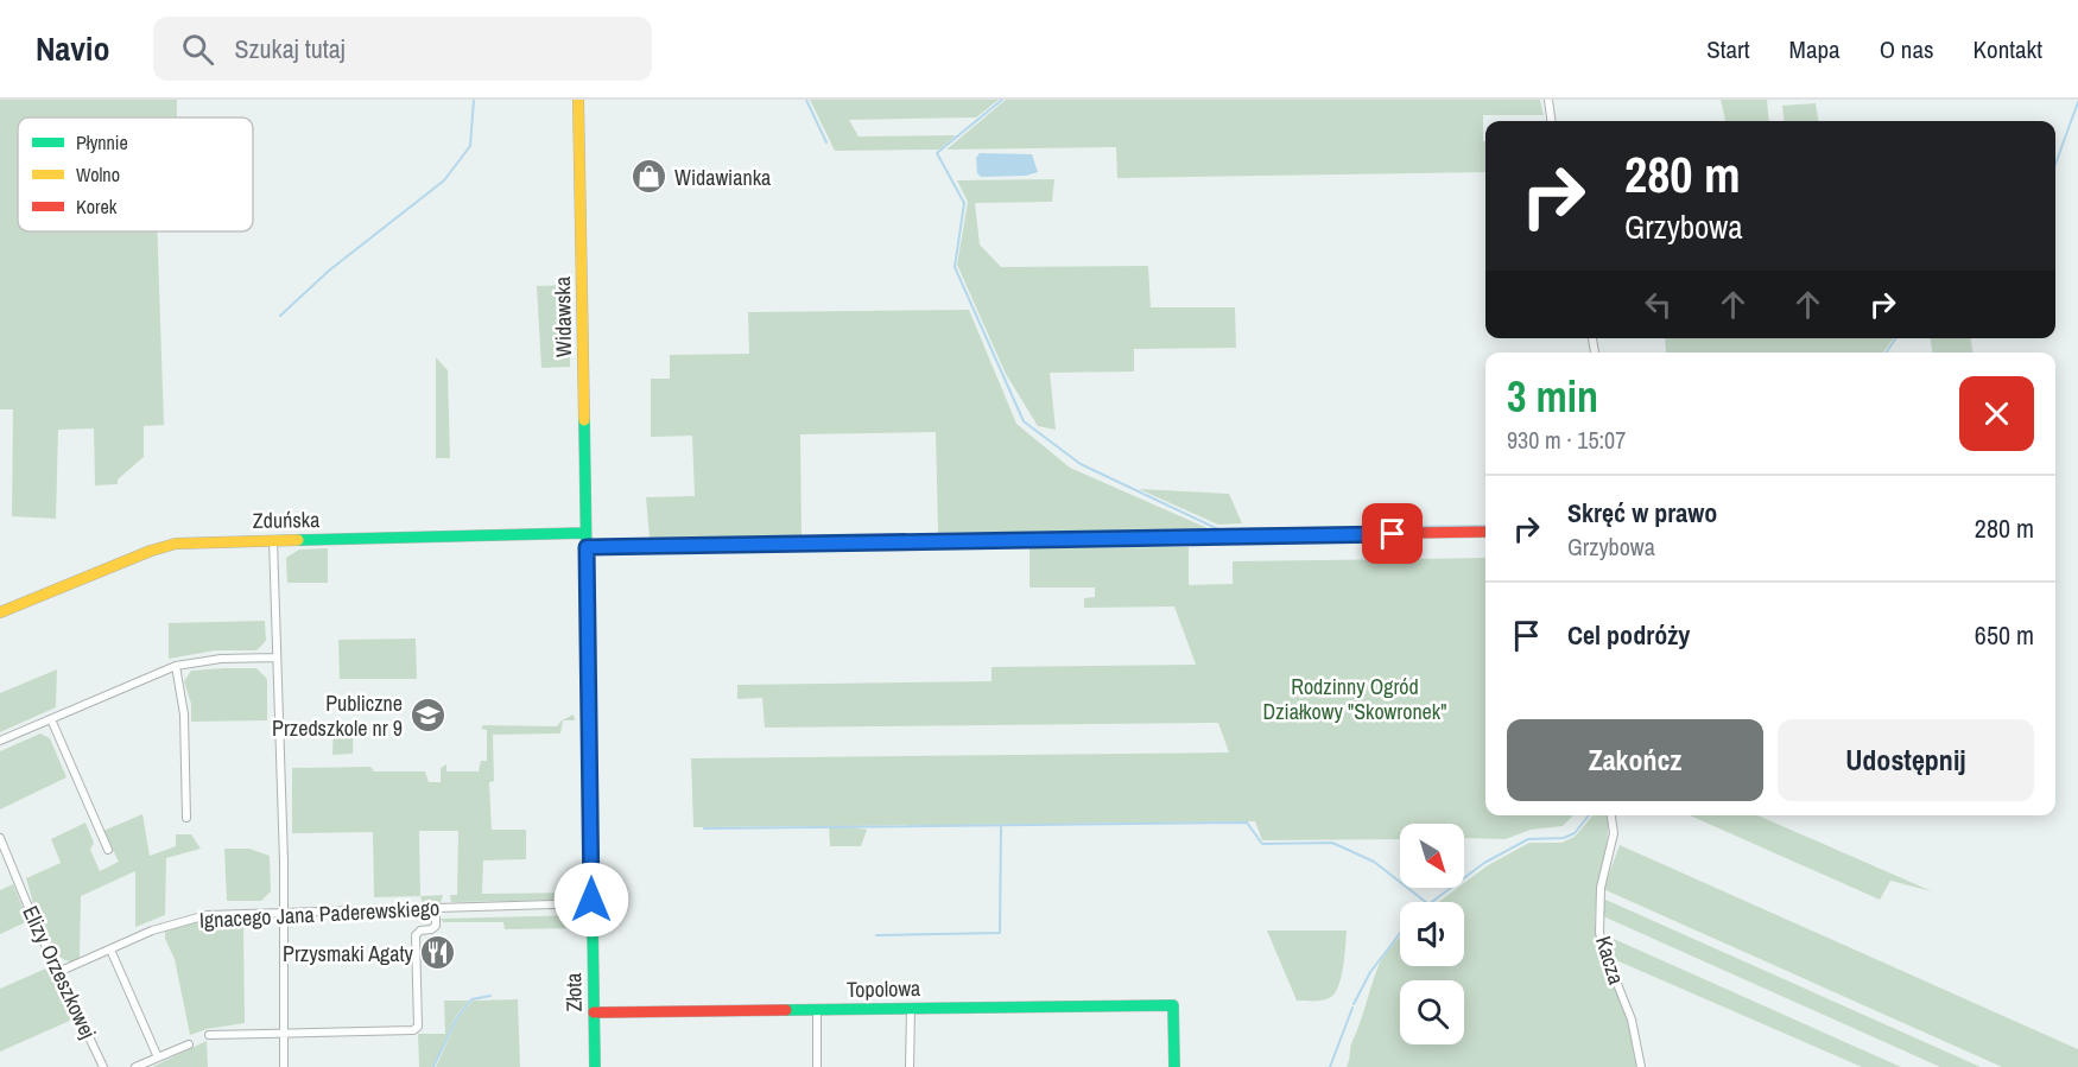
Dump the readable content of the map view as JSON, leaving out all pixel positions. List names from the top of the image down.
{
  "streets": {
    "street": [
      "Widawska",
      "Zduńska",
      "Ignacego Jana Paderewskiego",
      "Kacza",
      "Elizy Orzeszkowej",
      "Topolowa",
      "Złota"
    ]
  },
  "crossings": [
    ["Widawska", "Zduńska"],
    ["Widawska", "Złota"],
    ["Zduńska", "Złota"],
    ["Ignacego Jana Paderewskiego", "Elizy Orzeszkowej"],
    ["Ignacego Jana Paderewskiego", "Złota"],
    ["Topolowa", "Złota"]
  ],
  "parks": ["Rodzinny Ogród Działkowy \"Skowronek\""],
  "places": {
    "shop": ["Widawianka"],
    "school or university": ["Publiczne Przedszkole nr 9"],
    "restaurant": ["Przysmaki Agaty"]
  },
  "legend": ["Płynnie", "Wolno", "Korek"],
  "north": "bottom right",
  "page": {
    "header": "Navio",
    "search": "Szukaj tutaj",
    "nav": [
      "Start",
      "Mapa",
      "O nas",
      "Kontakt"
    ],
    "turn": ["280 m", "Grzybowa"],
    "heading": ["3 min", "930 m · 15:07"],
    "list": [
      {
        "name": "Skręć w prawo",
        "note": "Grzybowa",
        "value": "280 m"
      },
      {
        "name": "Cel podróży",
        "value": "650 m"
      }
    ],
    "buttons": ["Zakończ", "Udostępnij"]
  }
}
